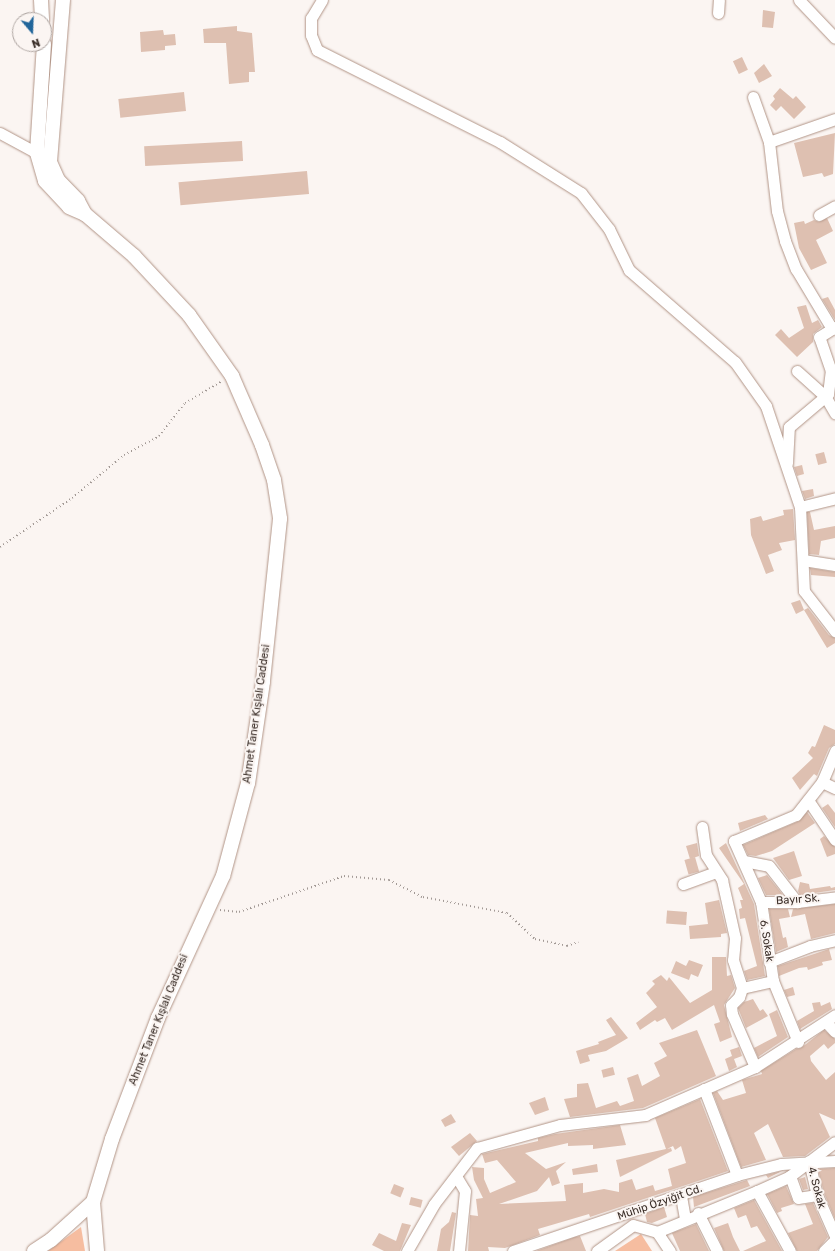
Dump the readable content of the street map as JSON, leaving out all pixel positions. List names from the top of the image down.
{
  "streets": {
    "main road": ["Ahmet Taner Kışlalı Caddesi"],
    "street": [
      "Bayır Sk.",
      "6. Sokak",
      "4. Sokak",
      "Mühip Özyiğit Cd."
    ]
  },
  "crossings": [
    ["Bayır Sk.", "6. Sokak"],
    ["4. Sokak", "Mühip Özyiğit Cd."]
  ],
  "north": "bottom"
}
